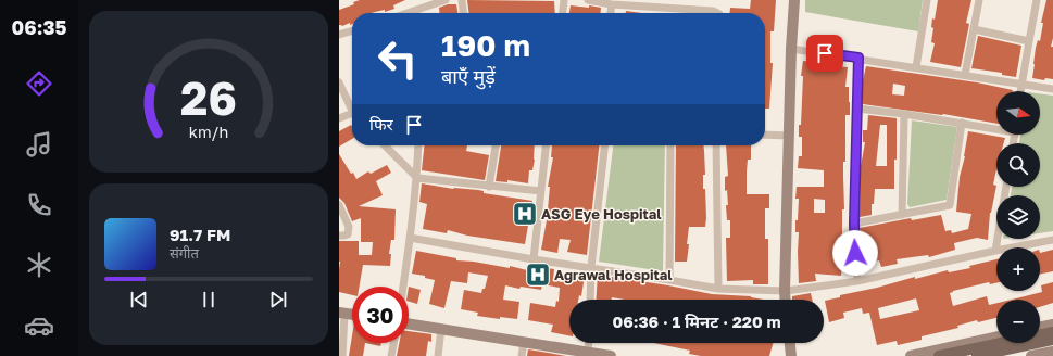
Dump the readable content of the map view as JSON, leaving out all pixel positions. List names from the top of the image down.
{
  "places": {
    "hospital": ["ASG Eye Hospital", "Agrawal Hospital"]
  },
  "north": "right",
  "page": {
    "tabs": "06:35",
    "turn": ["190 m", "बाएँ मुड़ें"],
    "map_buttons": ["+", "−"],
    "then": "फिर",
    "song": ["91.7 FM", "संगीत"],
    "limit": "30",
    "trip": "06:36 · 1 मिनट · 220 m",
    "gauge": ["26", "km/h"]
  }
}
